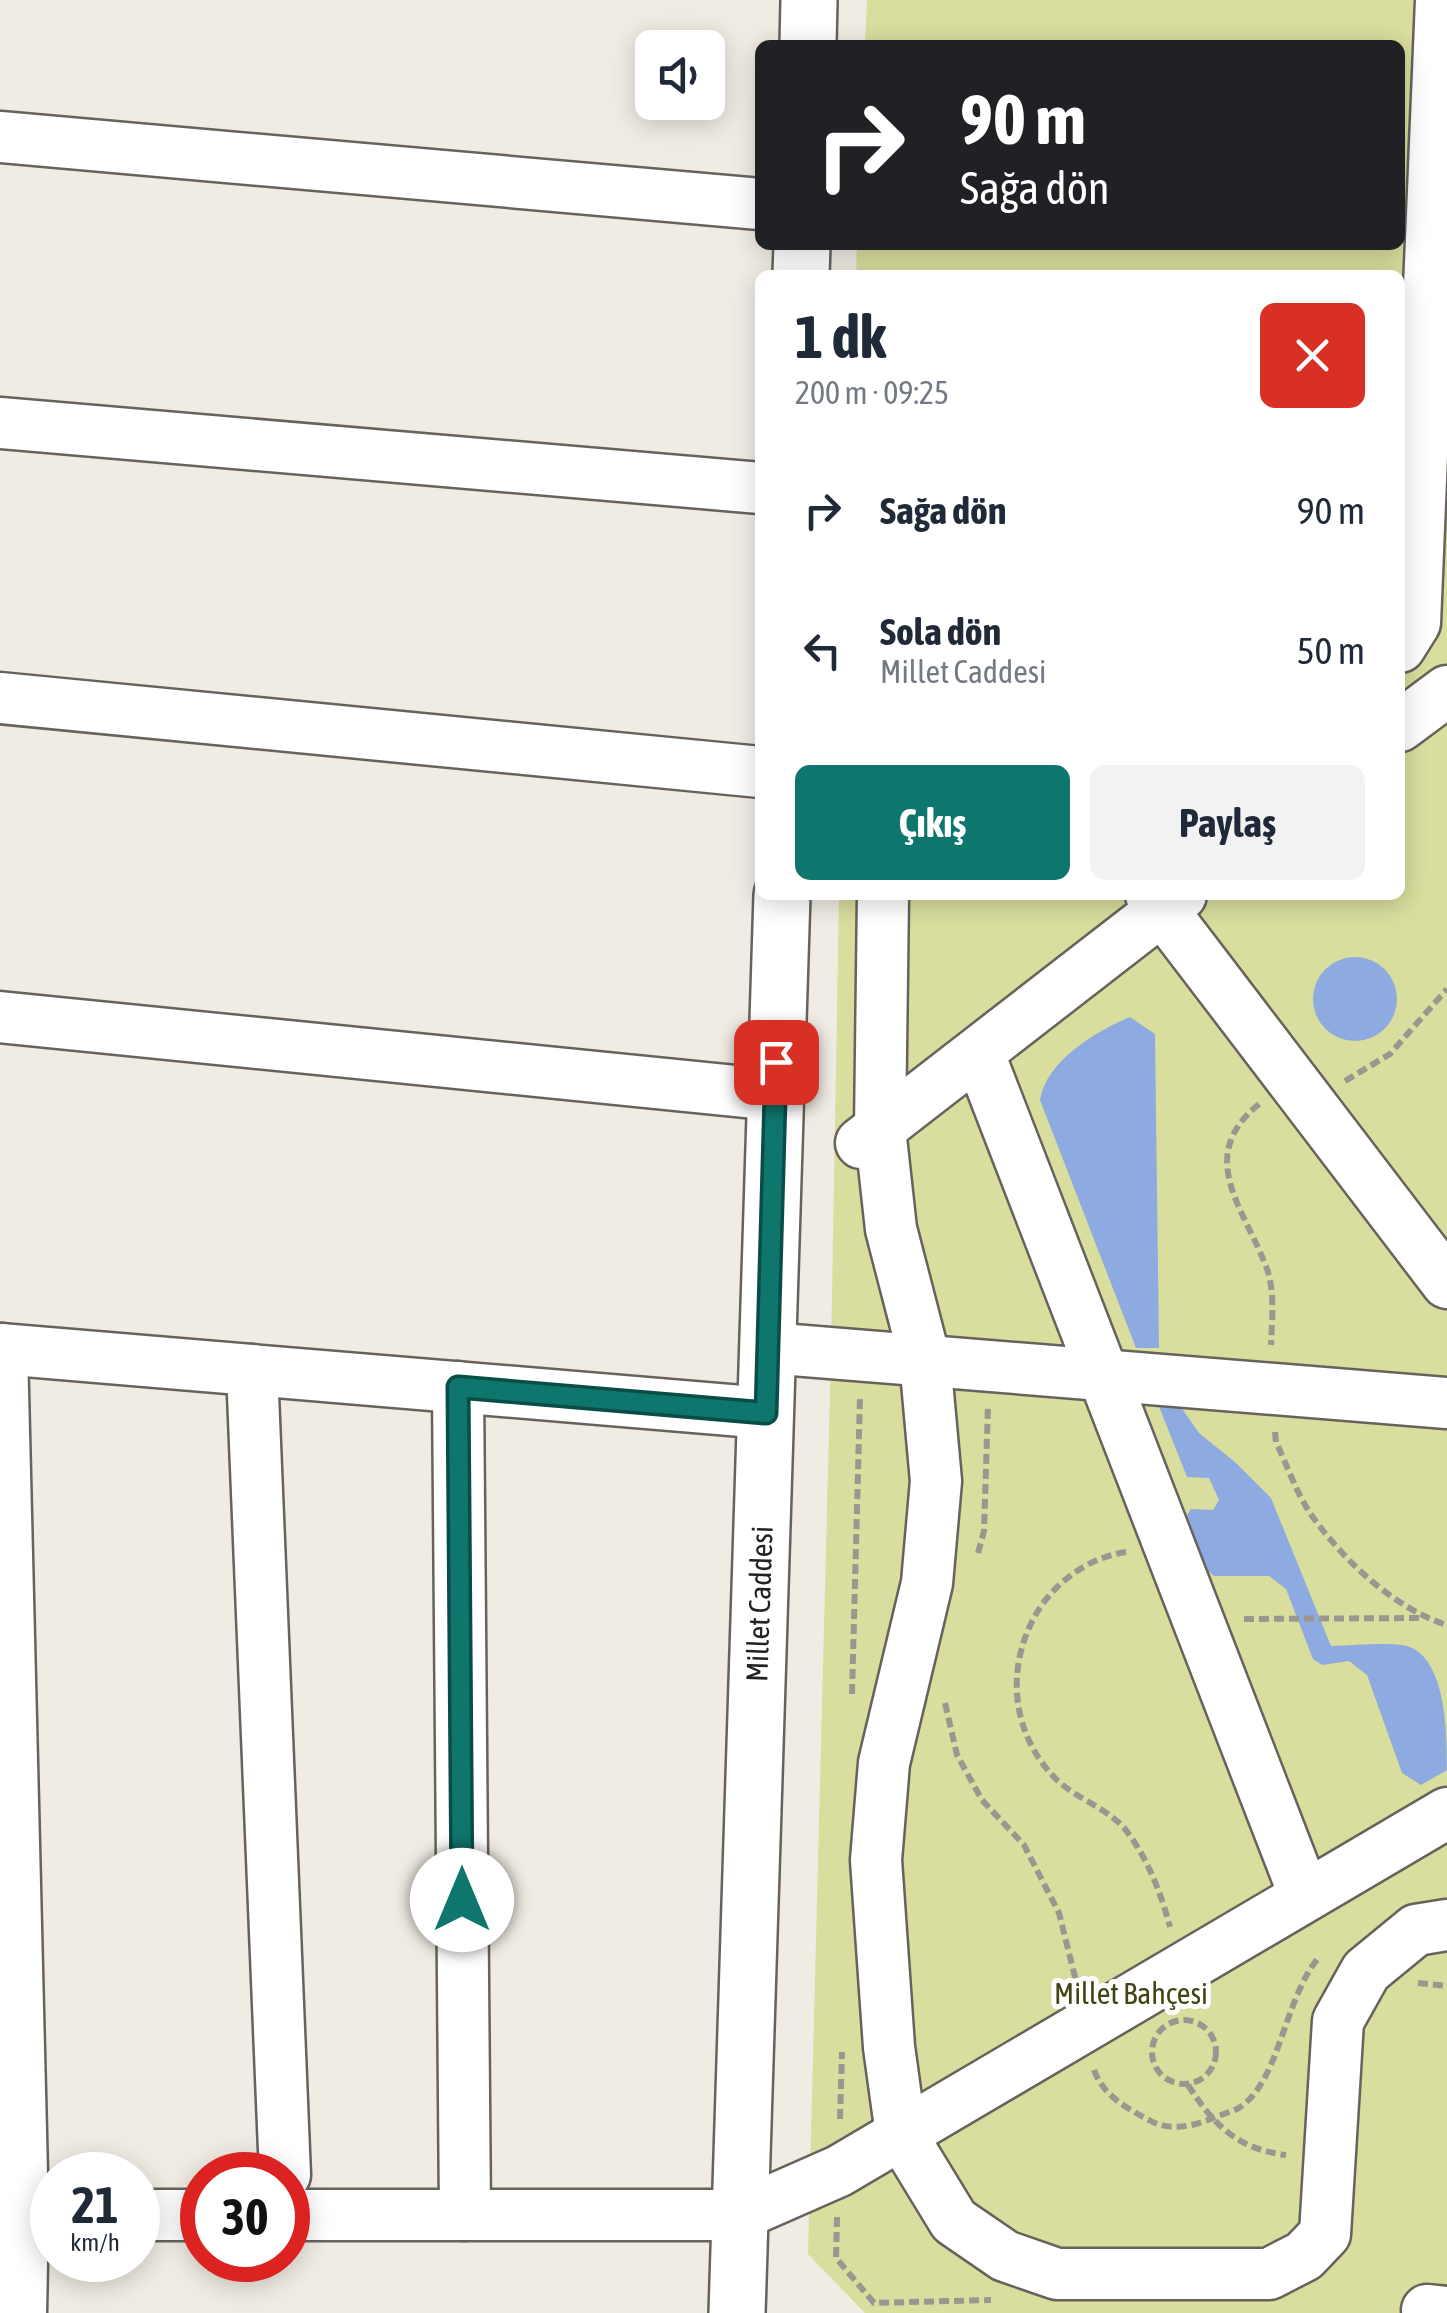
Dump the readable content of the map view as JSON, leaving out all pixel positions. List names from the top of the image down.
{
  "streets": {
    "main road": ["Millet Caddesi"]
  },
  "parks": ["Millet Bahçesi"],
  "page": {
    "turn": ["90 m", "Sağa dön"],
    "heading": ["1 dk", "200 m · 09:25"],
    "list": [
      {
        "name": "Sağa dön",
        "value": "90 m"
      },
      {
        "name": "Sola dön",
        "note": "Millet Caddesi",
        "value": "50 m"
      }
    ],
    "buttons": ["Çıkış", "Paylaş"],
    "speed": "21 km/h",
    "limit": "30"
  }
}
